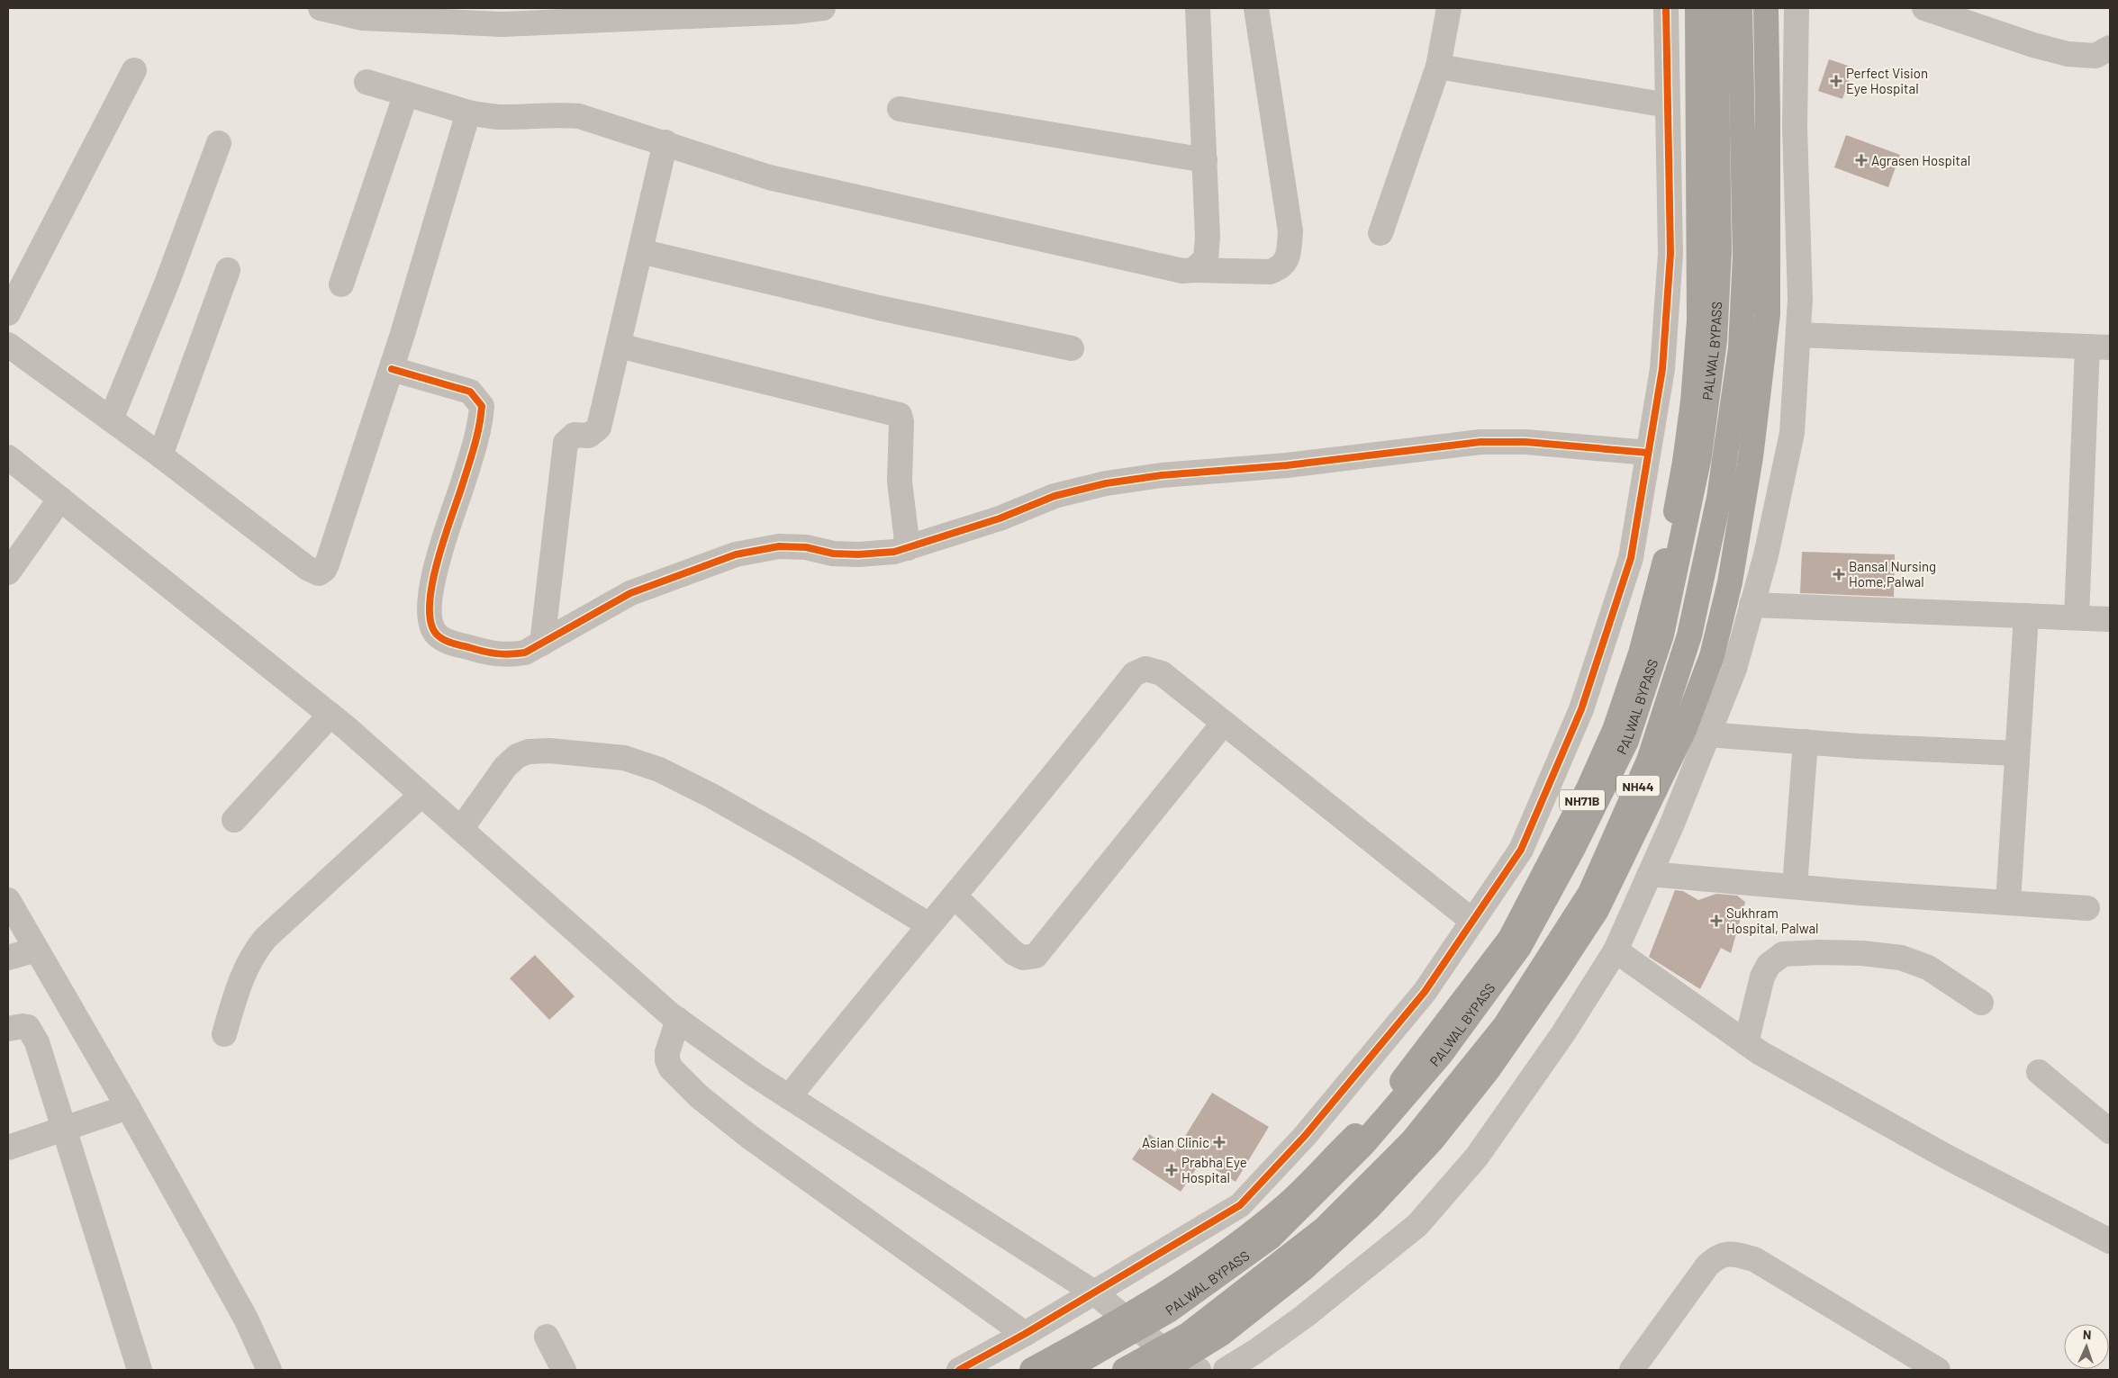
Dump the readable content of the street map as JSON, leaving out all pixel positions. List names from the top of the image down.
{
  "streets": {
    "highway": ["PALWAL BYPASS", "NH44", "NH71B"]
  },
  "places": {
    "health": [
      "Perfect Vision Eye Hospital",
      "Agrasen Hospital",
      "Bansal Nursing Home,Palwal",
      "Sukhram Hospital, Palwal",
      "Asian Clinic",
      "Prabha Eye Hospital"
    ]
  },
  "north": "top"
}
